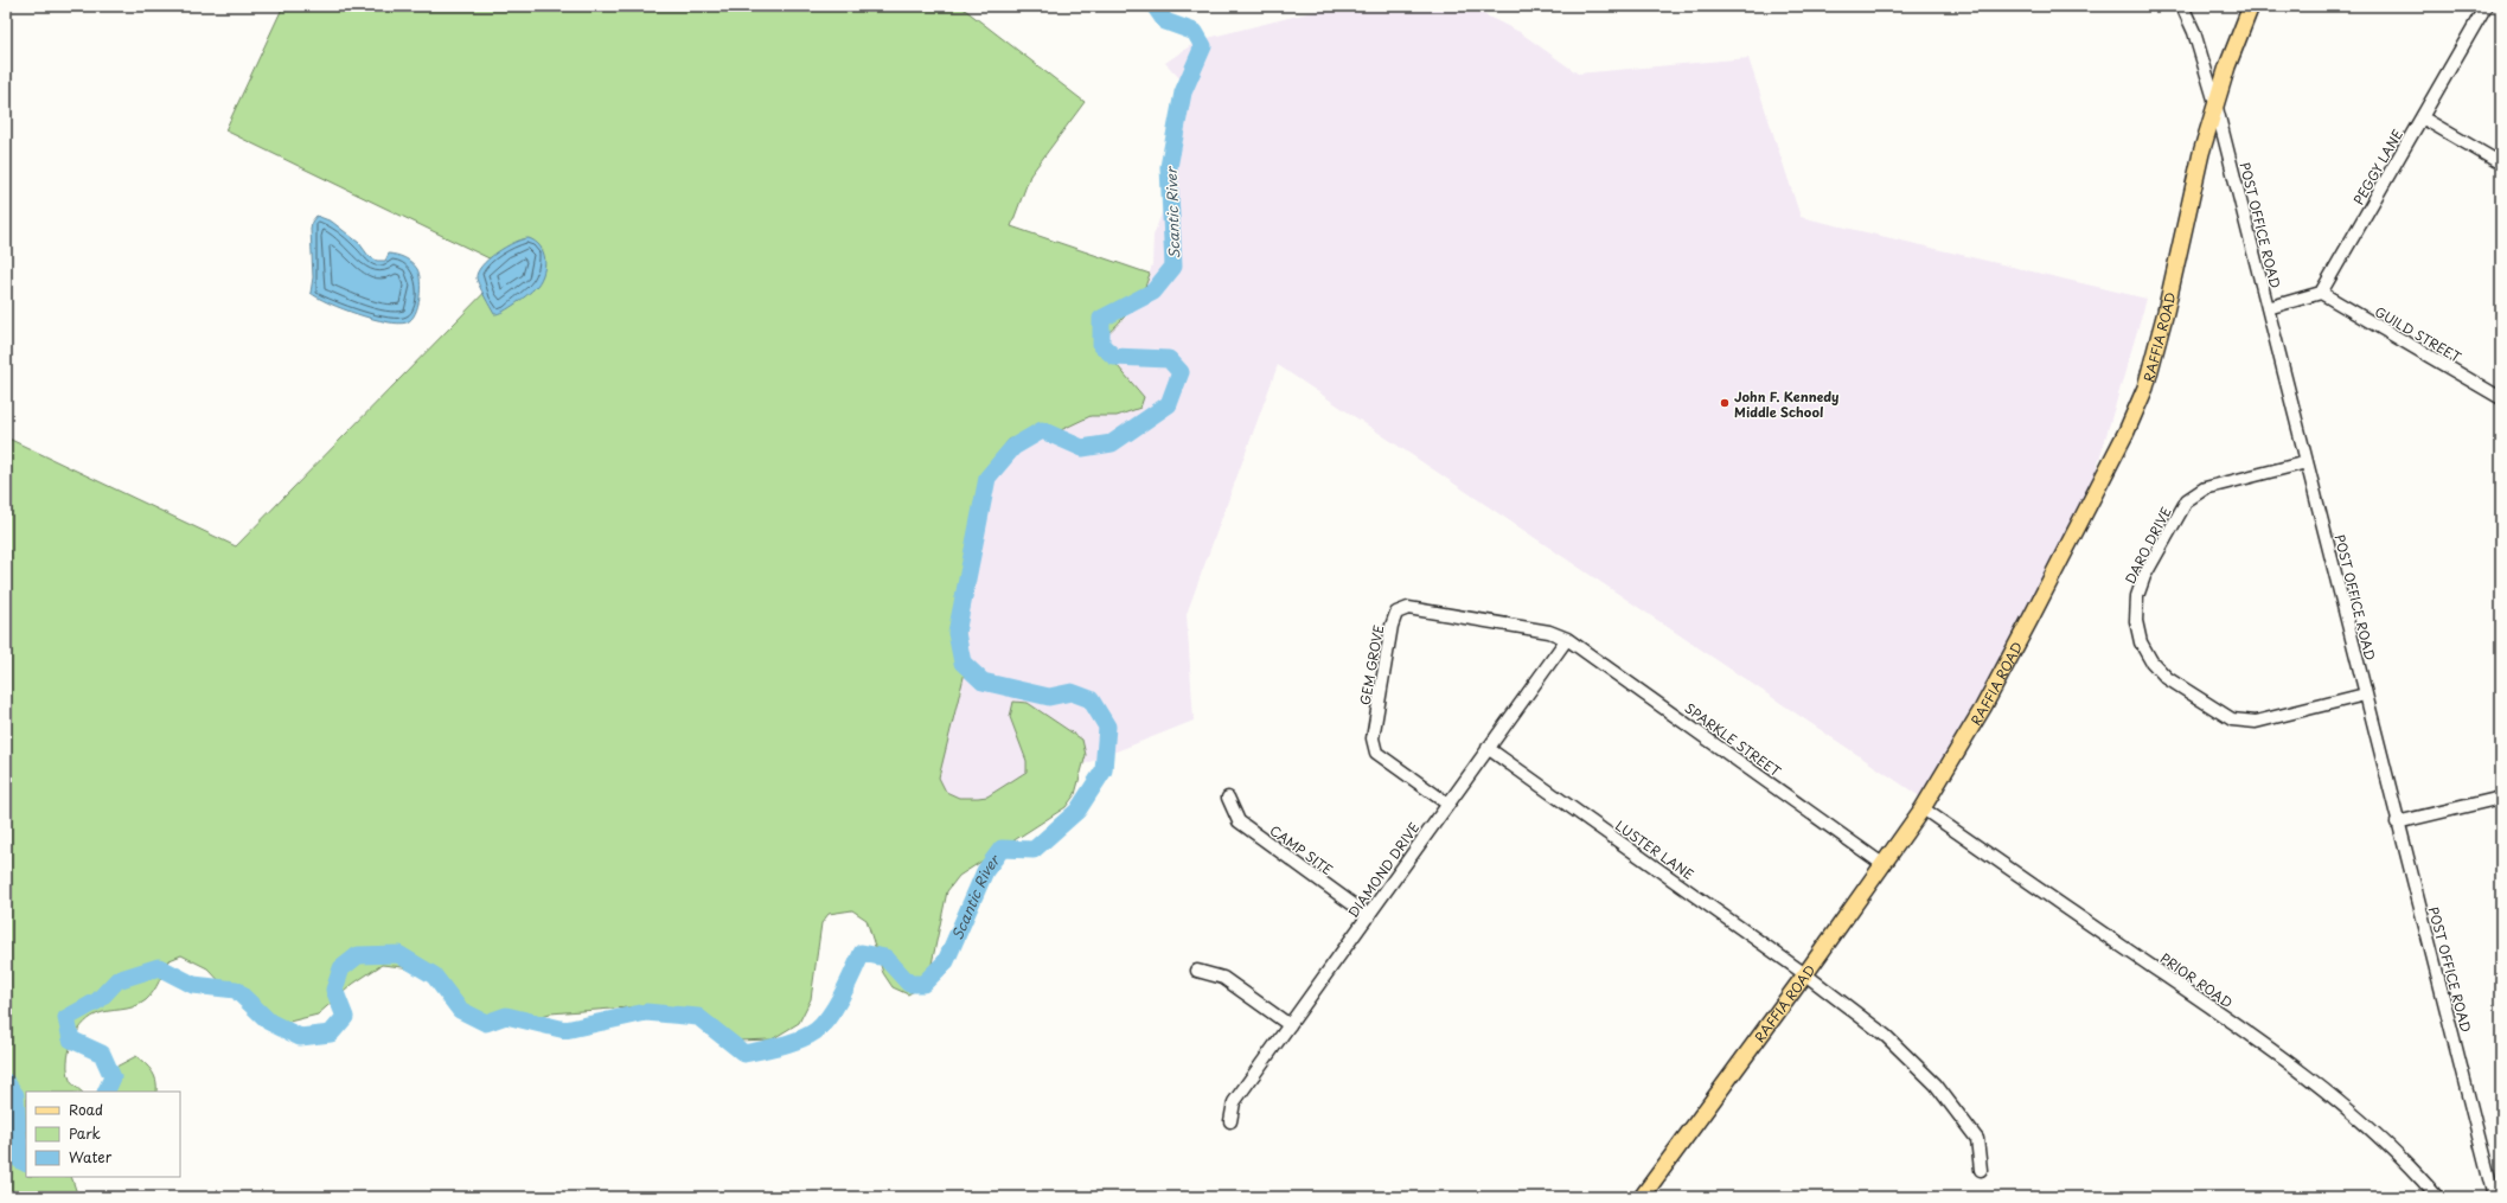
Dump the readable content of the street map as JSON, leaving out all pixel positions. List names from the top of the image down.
{
  "streets": {
    "main road": ["RAFFIA ROAD"],
    "street": [
      "PEGGY LANE",
      "POST OFFICE ROAD",
      "GUILD STREET",
      "DARO DRIVE",
      "GEM GROVE",
      "SPARKLE STREET",
      "CAMP SITE",
      "LUSTER LANE",
      "DIAMOND DRIVE",
      "PRIOR ROAD"
    ]
  },
  "crossings": [
    ["PEGGY LANE", "GUILD STREET"],
    ["POST OFFICE ROAD", "RAFFIA ROAD"],
    ["POST OFFICE ROAD", "DARO DRIVE"],
    ["RAFFIA ROAD", "SPARKLE STREET"],
    ["RAFFIA ROAD", "LUSTER LANE"],
    ["RAFFIA ROAD", "PRIOR ROAD"],
    ["GEM GROVE", "SPARKLE STREET"],
    ["GEM GROVE", "DIAMOND DRIVE"],
    ["SPARKLE STREET", "DIAMOND DRIVE"],
    ["CAMP SITE", "DIAMOND DRIVE"],
    ["LUSTER LANE", "DIAMOND DRIVE"]
  ],
  "water": ["Scantic River"],
  "places": ["John F. Kennedy Middle School"],
  "legend": ["Road", "Park", "Water"]
}
